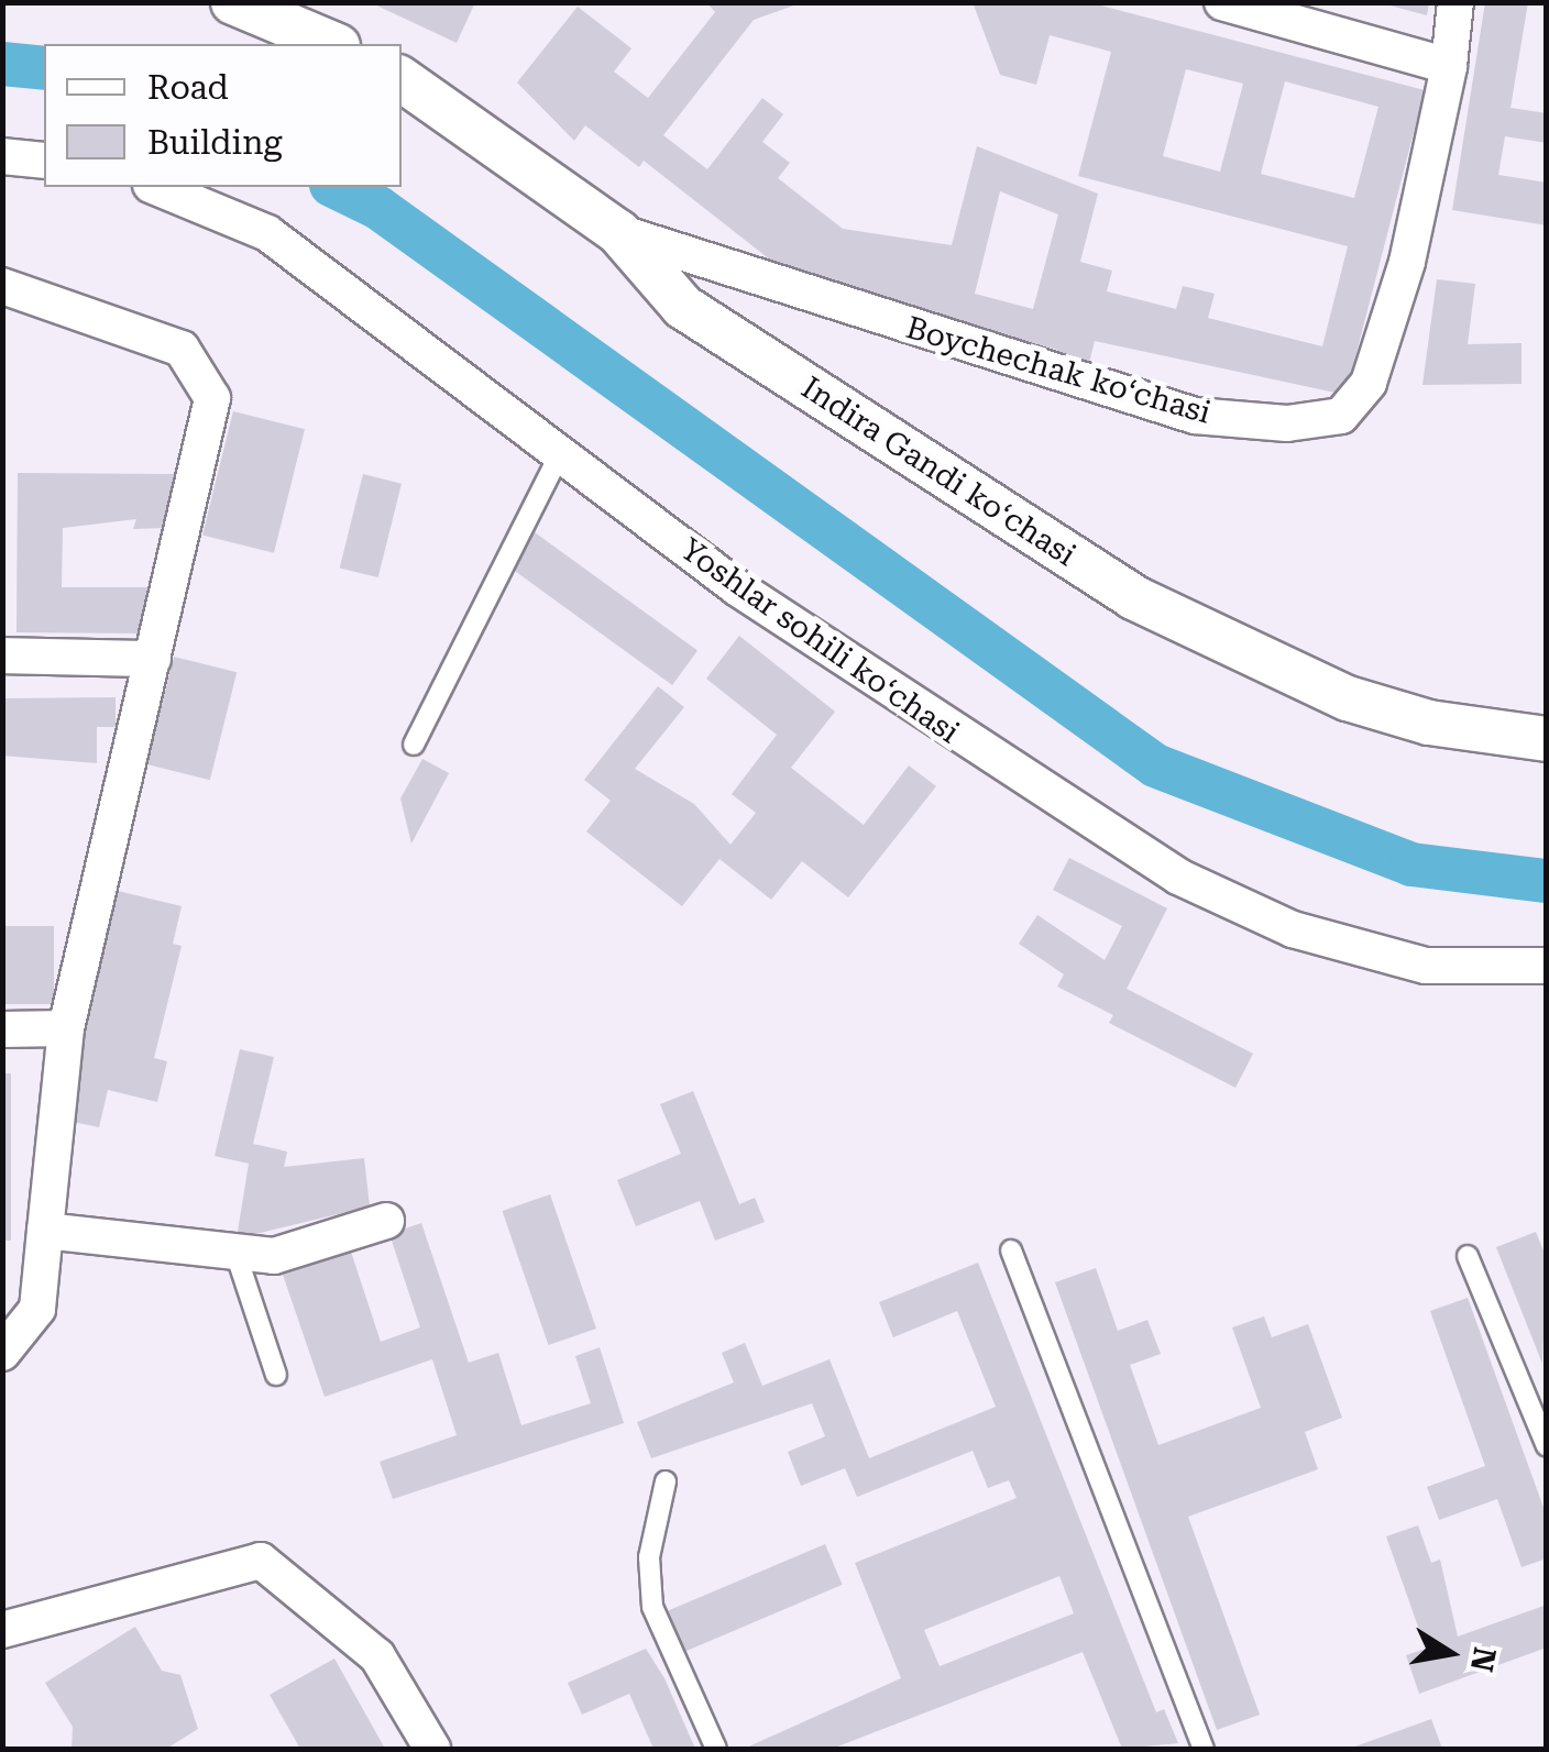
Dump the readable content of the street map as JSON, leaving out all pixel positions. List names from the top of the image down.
{
  "streets": {
    "street": ["Boychechak koʻchasi", "Indira Gandi koʻchasi", "Yoshlar sohili koʻchasi"]
  },
  "crossings": [
    ["Boychechak koʻchasi", "Indira Gandi koʻchasi"]
  ],
  "legend": ["Road", "Building"],
  "north": "right"
}
